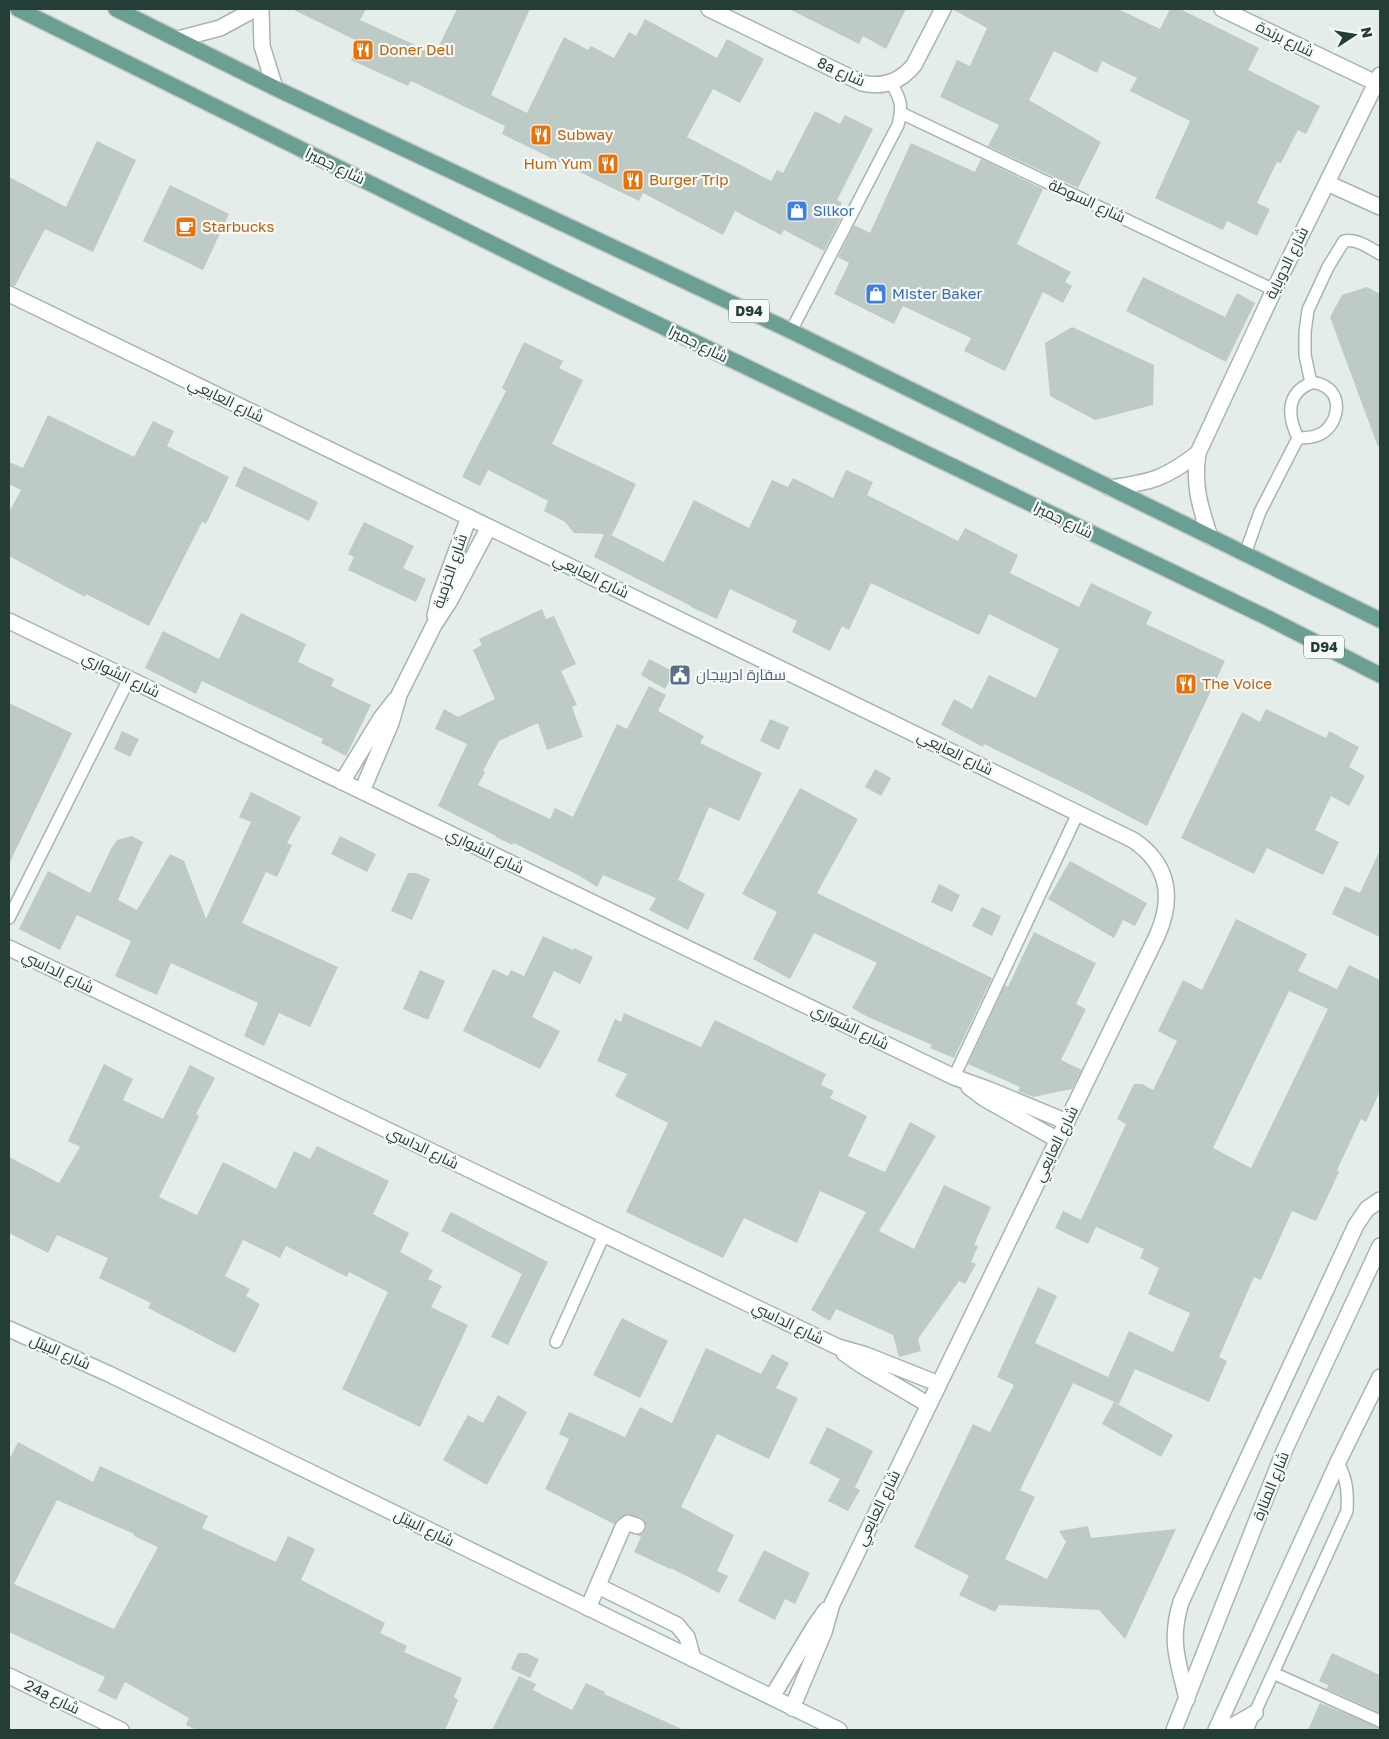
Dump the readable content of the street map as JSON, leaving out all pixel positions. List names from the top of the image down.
{
  "streets": {
    "main road": ["شارع جميرا", "D94"],
    "street": [
      "شارع برندة",
      "8a شارع",
      "شارع الدوباية",
      "شارع العايعي",
      "شارع الخزمية",
      "شارع الشواري",
      "شارع الداسي",
      "شارع البيتل",
      "شارع المنارة",
      "24a شارع"
    ],
    "lane": ["شارع السوطة"]
  },
  "crossings": [
    ["شارع برندة", "شارع الدوباية"],
    ["شارع السوطة", "شارع الدوباية"],
    ["شارع الدوباية", "D94"],
    ["شارع العايعي", "شارع الخزمية"],
    ["شارع العايعي", "شارع الشواري"],
    ["شارع العايعي", "شارع الداسي"],
    ["شارع العايعي", "شارع البيتل"],
    ["شارع الخزمية", "شارع الشواري"]
  ],
  "places": {
    "restaurant": [
      "Doner Deli",
      "Subway",
      "Hum Yum",
      "Burger Trip",
      "The Voice"
    ],
    "shop": ["Silkor", "Mister Baker"],
    "cafe": ["Starbucks"],
    "public building": ["سفارة ادربيجان"]
  },
  "north": "right"
}
